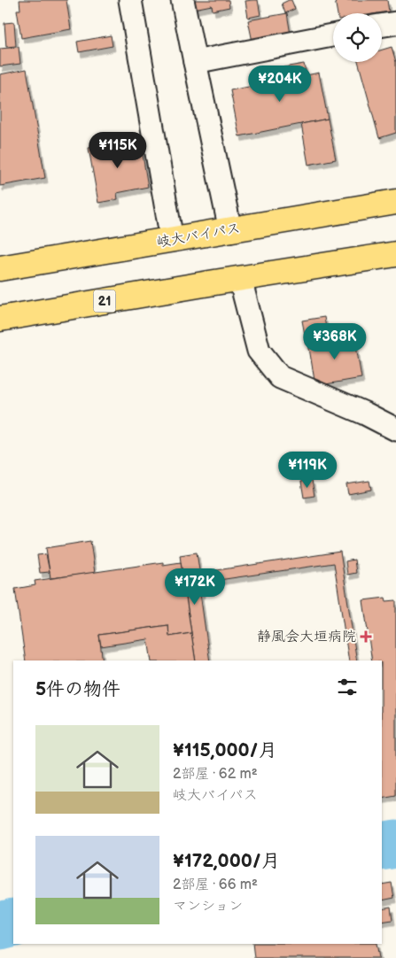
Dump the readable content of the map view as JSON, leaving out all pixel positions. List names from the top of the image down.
{
  "streets": {
    "highway": ["岐大バイパス", "21"]
  },
  "places": {
    "health": ["静風会大垣病院"]
  },
  "page": {
    "price": [
      "¥204K",
      "¥115K",
      "¥368K",
      "¥119K",
      "¥172K"
    ],
    "heading": "5件の物件",
    "list": [
      {
        "name": "¥115,000/月",
        "note": "2部屋 · 62 m² · 岐大バイパス"
      },
      {
        "name": "¥172,000/月",
        "note": "2部屋 · 66 m² · マンション"
      }
    ]
  }
}
